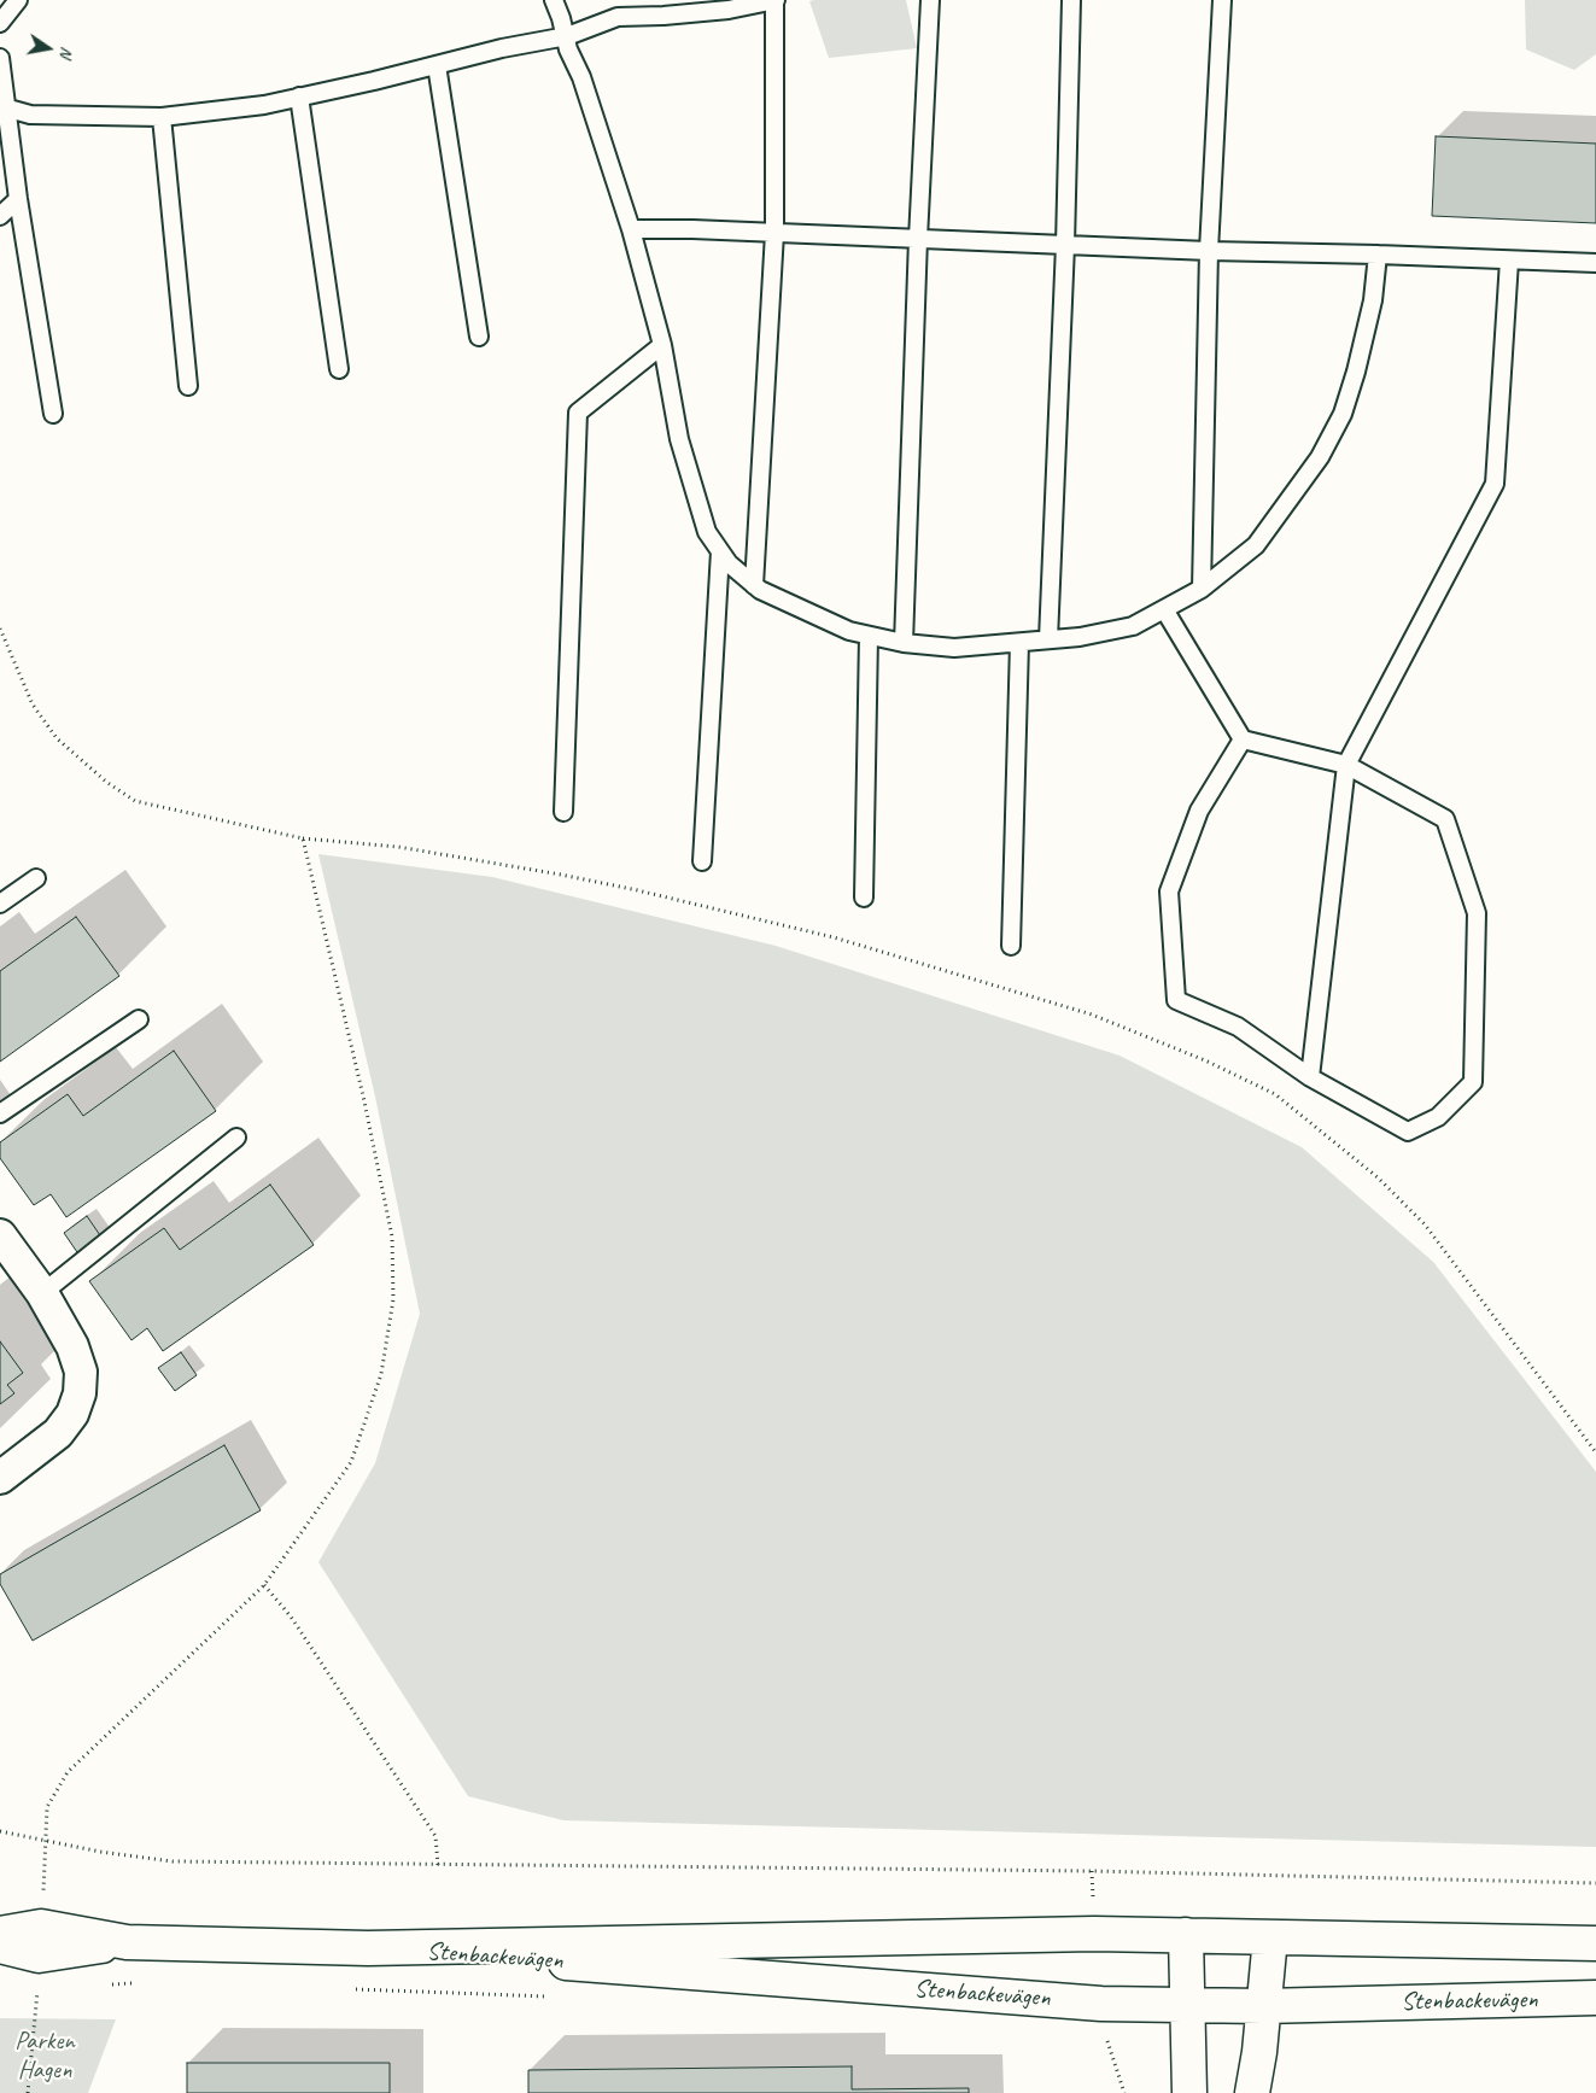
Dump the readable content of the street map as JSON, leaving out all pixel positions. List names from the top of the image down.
{
  "streets": {
    "street": ["Stenbackevägen"]
  },
  "parks": ["Parken Hagen"],
  "north": "right"
}
